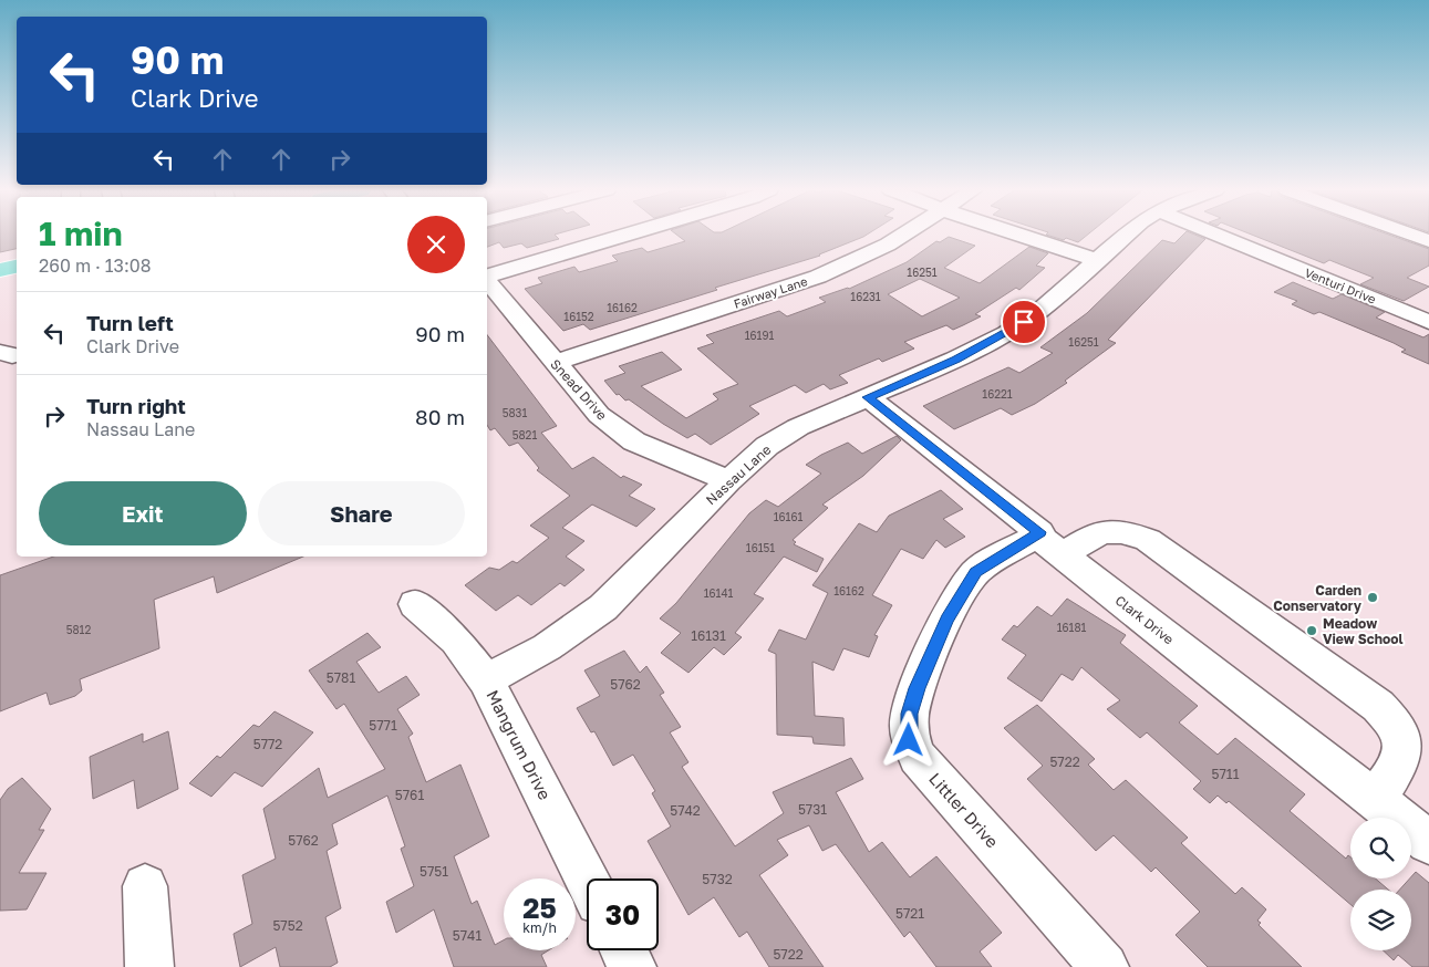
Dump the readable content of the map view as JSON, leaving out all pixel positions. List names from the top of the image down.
{
  "streets": {
    "street": [
      "Venturi Drive",
      "Fairway Lane",
      "Snead Drive",
      "Nassau Lane",
      "Clark Drive",
      "Mangrum Drive",
      "Littler Drive"
    ]
  },
  "crossings": [
    ["Fairway Lane", "Snead Drive"],
    ["Snead Drive", "Nassau Lane"],
    ["Nassau Lane", "Clark Drive"],
    ["Nassau Lane", "Mangrum Drive"],
    ["Clark Drive", "Littler Drive"]
  ],
  "places": ["Carden Conservatory", "Meadow View School"],
  "house_numbers": [
    "16251",
    "16231",
    "16162",
    "16152",
    "16191",
    "16251",
    "16221",
    "5831",
    "5821",
    "16161",
    "16151",
    "16162",
    "16141",
    "16181",
    "5812",
    "16131",
    "5781",
    "5762",
    "5771",
    "5772",
    "5722",
    "5711",
    "5761",
    "5731",
    "5742",
    "5762",
    "5751",
    "5732",
    "5721",
    "5752",
    "5741",
    "5722"
  ],
  "page": {
    "turn": ["90 m", "Clark Drive"],
    "heading": ["1 min", "260 m · 13:08"],
    "list": [
      {
        "name": "Turn left",
        "note": "Clark Drive",
        "value": "90 m"
      },
      {
        "name": "Turn right",
        "note": "Nassau Lane",
        "value": "80 m"
      }
    ],
    "buttons": ["Exit", "Share"],
    "speed": "25 km/h",
    "limit": "30"
  }
}
